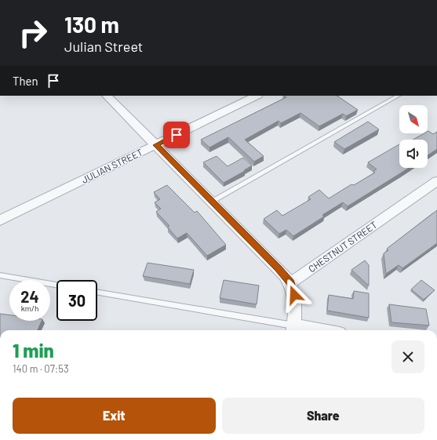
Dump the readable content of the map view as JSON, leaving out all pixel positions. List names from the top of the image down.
{
  "streets": {
    "street": ["JULIAN STREET", "CHESTNUT STREET"]
  },
  "north": "bottom right",
  "page": {
    "turn": ["130 m", "Julian Street"],
    "then": "Then",
    "speed": "24 km/h",
    "limit": "30",
    "heading": ["1 min", "140 m · 07:53"],
    "buttons": ["Exit", "Share"]
  }
}
